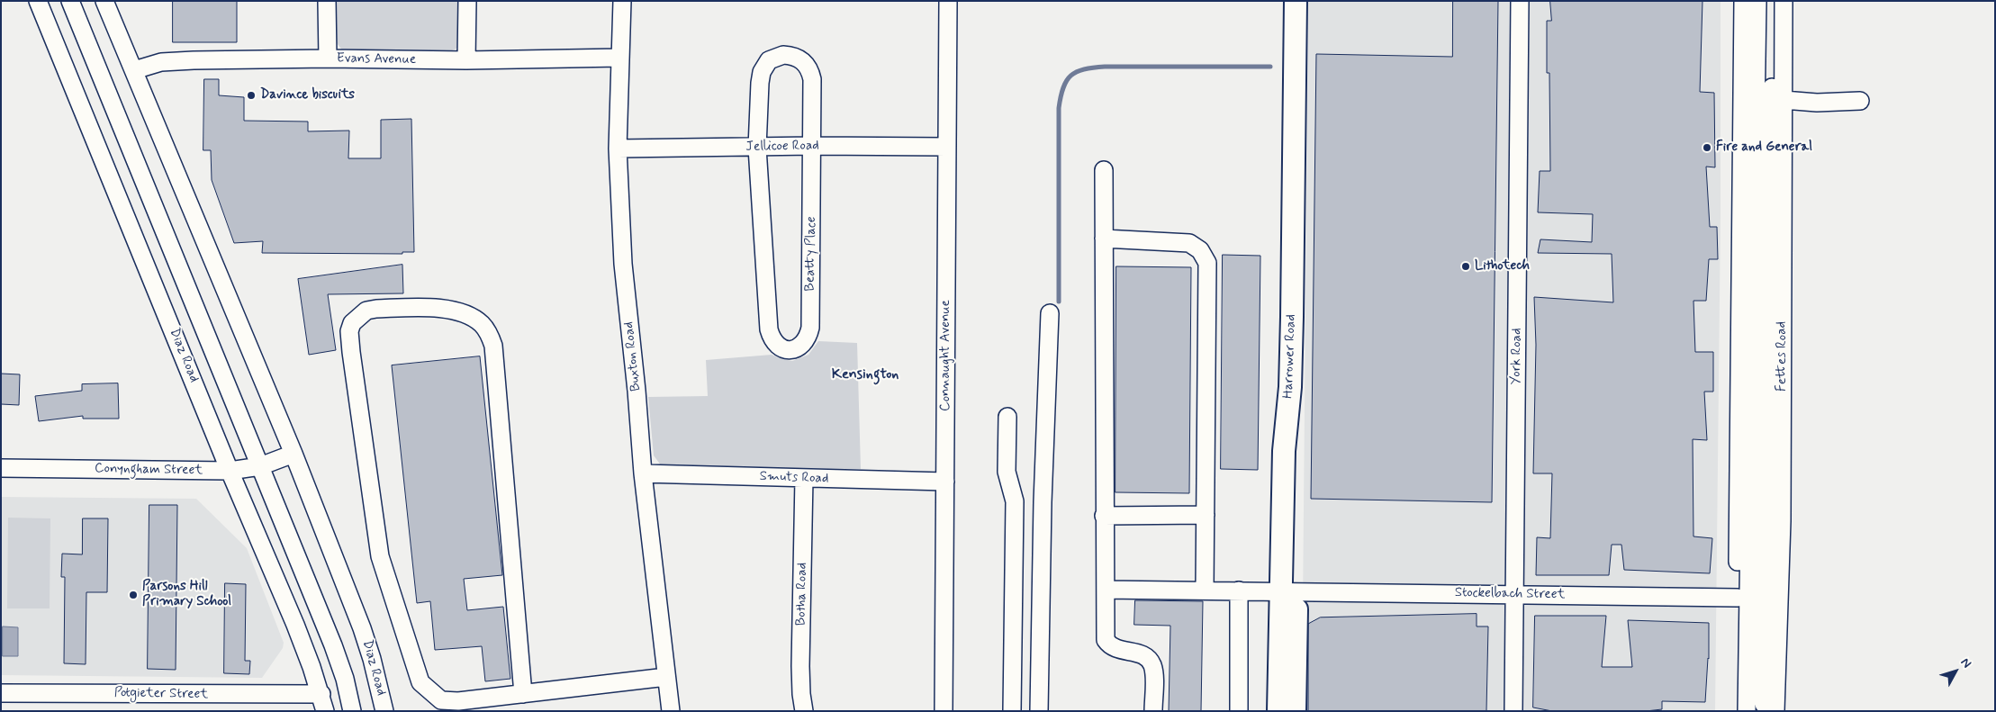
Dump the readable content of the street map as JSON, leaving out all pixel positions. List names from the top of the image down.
{
  "streets": {
    "main road": ["Harrower Road"],
    "street": [
      "Evans Avenue",
      "Jellicoe Road",
      "Beatty Place",
      "Diaz Road",
      "Connaught Avenue",
      "Buxton Road",
      "York Road",
      "Fettes Road",
      "Conyngham Street",
      "Smuts Road",
      "Botha Road",
      "Stockelbach Street",
      "Potgieter Street"
    ]
  },
  "crossings": [
    ["Evans Avenue", "Diaz Road"],
    ["Evans Avenue", "Buxton Road"],
    ["Jellicoe Road", "Beatty Place"],
    ["Jellicoe Road", "Connaught Avenue"],
    ["Jellicoe Road", "Buxton Road"],
    ["Diaz Road", "Conyngham Street"],
    ["Diaz Road", "Potgieter Street"],
    ["Connaught Avenue", "Smuts Road"],
    ["Buxton Road", "Smuts Road"],
    ["Harrower Road", "Stockelbach Street"],
    ["York Road", "Stockelbach Street"],
    ["Smuts Road", "Botha Road"]
  ],
  "districts": ["Kensington"],
  "places": [
    "Davince biscuits",
    "Fire and General",
    "Lithotech",
    "Parsons Hill Primary School"
  ],
  "north": "top right"
}
